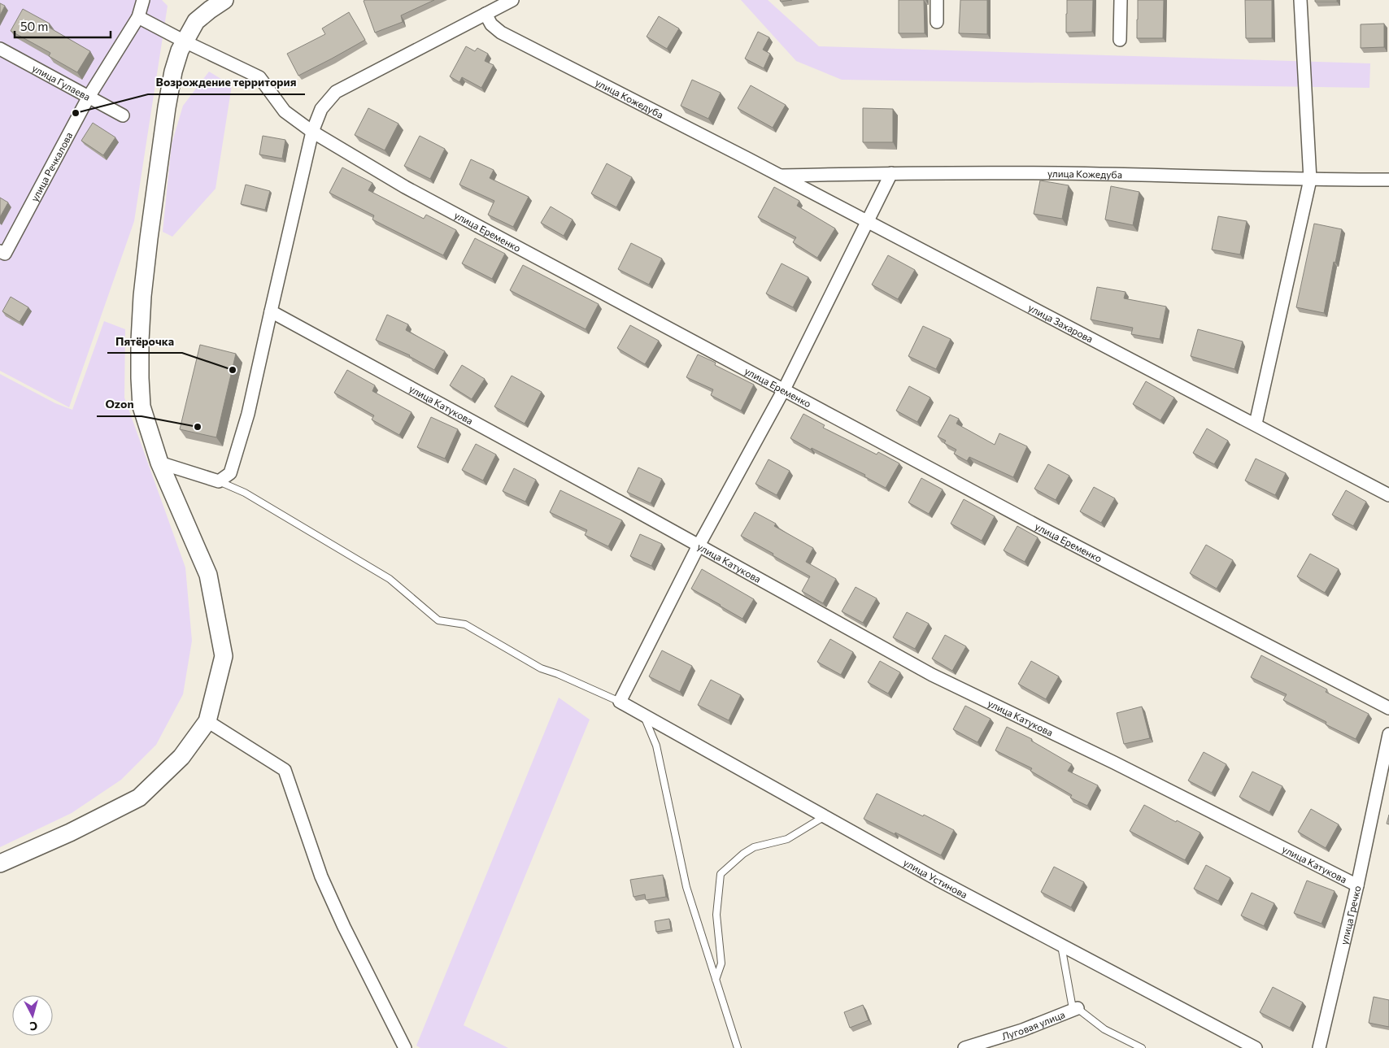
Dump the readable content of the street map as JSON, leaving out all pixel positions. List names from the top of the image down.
{
  "streets": {
    "street": [
      "улица Гулаева",
      "улица Кожедуба",
      "улица Речкалова",
      "улица Еременко",
      "улица Захарова",
      "улица Катукова",
      "улица Устинова",
      "улица Гречко",
      "Луговая улица"
    ]
  },
  "crossings": [
    ["улица Гулаева", "улица Речкалова"],
    ["улица Кожедуба", "улица Захарова"],
    ["улица Катукова", "улица Гречко"]
  ],
  "places": ["Возрождение территория", "Пятёрочка", "Ozon"],
  "scale_bar": "50 m",
  "north": "bottom"
}
